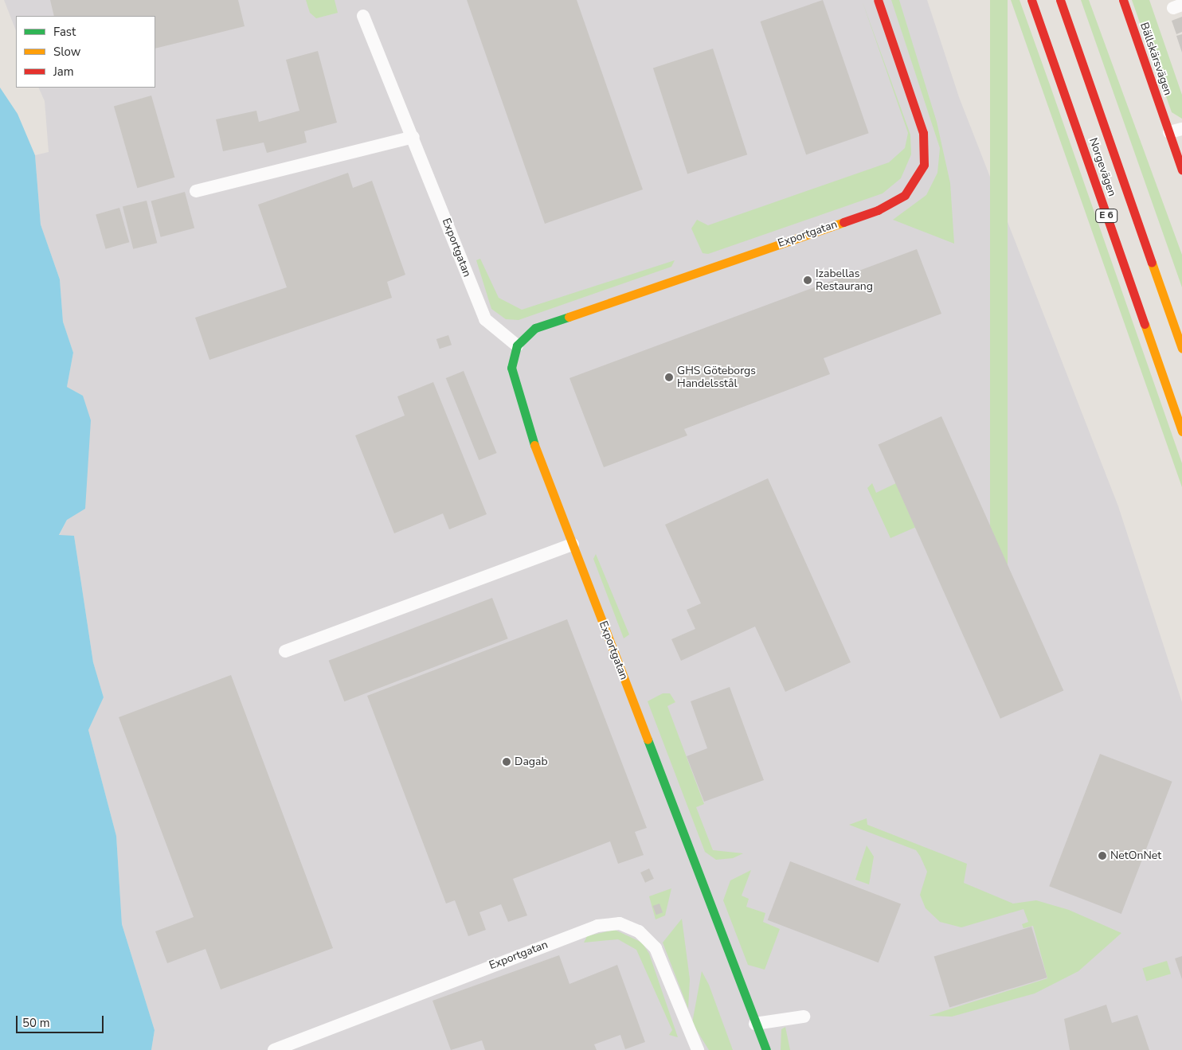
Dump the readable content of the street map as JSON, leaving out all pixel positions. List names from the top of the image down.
{
  "streets": {
    "main road": [
      "Bällskärsvägen",
      "Norgevägen",
      "E 6",
      "Exportgatan"
    ]
  },
  "places": [
    "Izabellas Restaurang",
    "GHS Göteborgs Handelsstål",
    "Dagab",
    "NetOnNet"
  ],
  "legend": ["Fast", "Slow", "Jam"],
  "scale_bar": "50 m"
}
